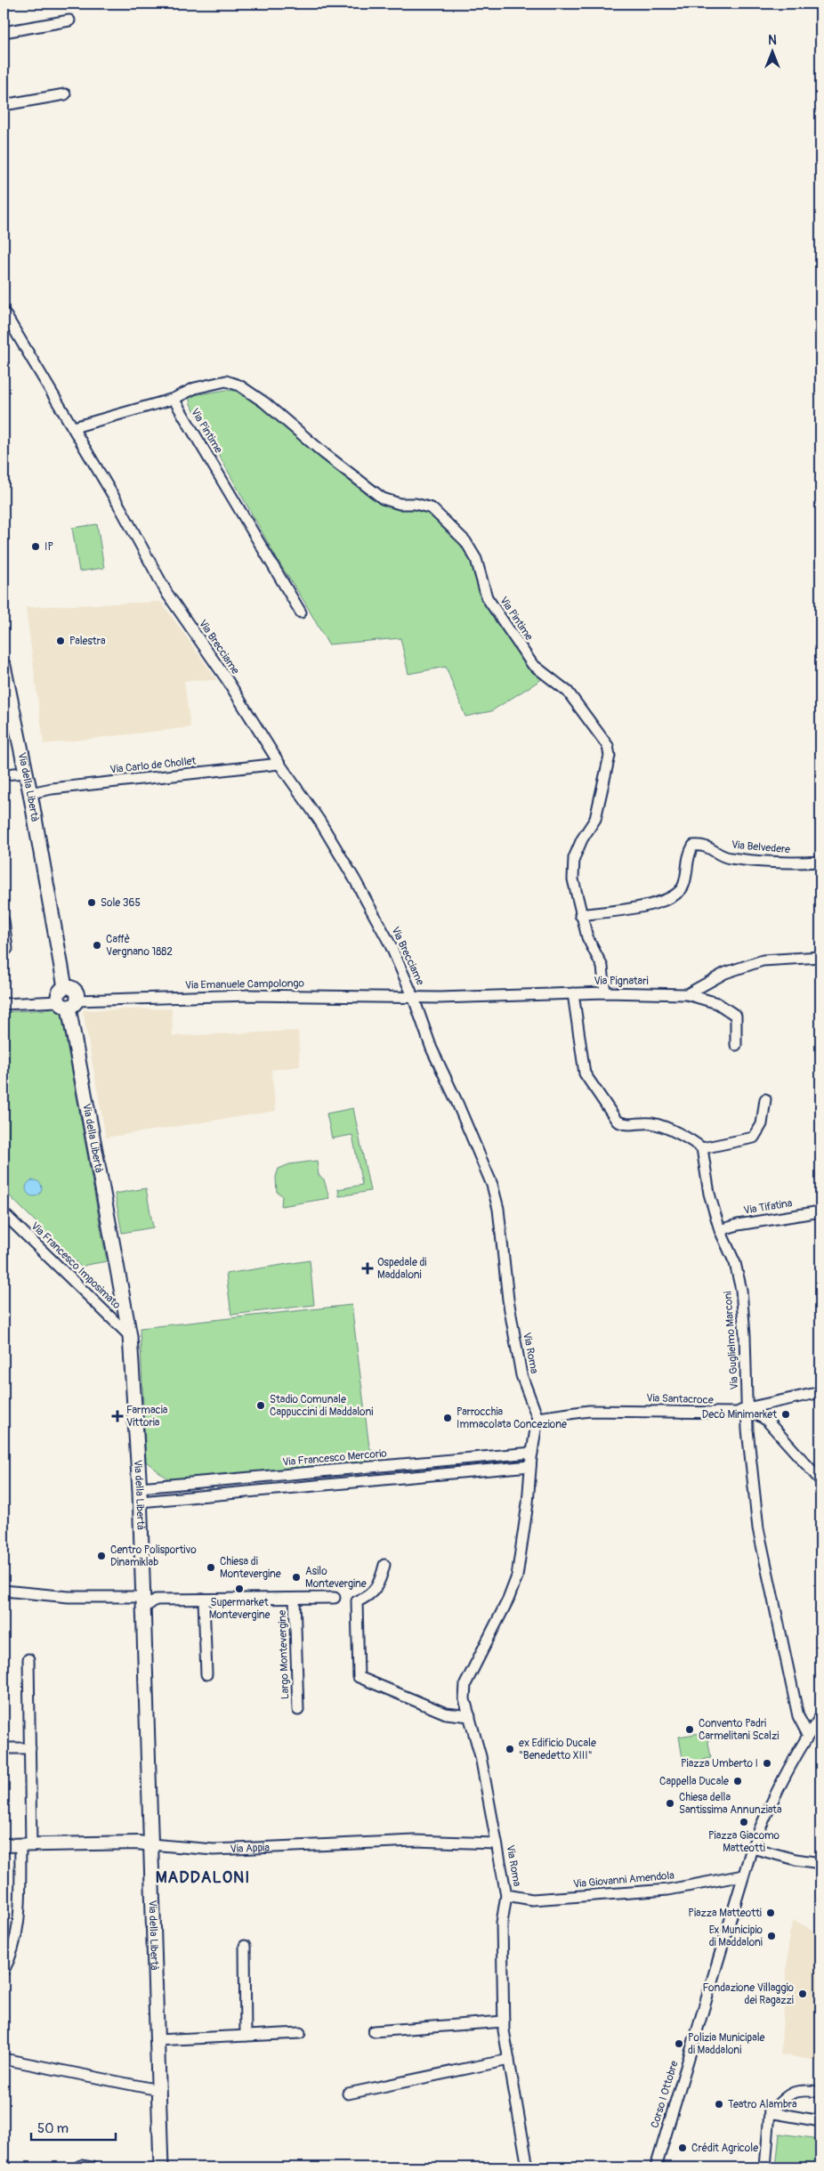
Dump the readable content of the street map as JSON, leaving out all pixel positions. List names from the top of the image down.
{
  "streets": {
    "main road": ["Via della Libertà"],
    "street": [
      "Via Pintime",
      "Via Brecciame",
      "Via Carlo de Chollet",
      "Via Belvedere",
      "Via Pignatari",
      "Via Emanuele Campolongo",
      "Via Tifatina",
      "Via Francesco Imposimato",
      "Via Guglielmo Marconi",
      "Via Roma",
      "Via Santacroce",
      "Via Francesco Mercorio",
      "Largo Montevergine",
      "Via Appia",
      "Via Giovanni Amendola",
      "Corso I Ottobre"
    ]
  },
  "crossings": [
    ["Via Pintime", "Via Brecciame"],
    ["Via Pintime", "Via Belvedere"],
    ["Via Pintime", "Via Pignatari"],
    ["Via Brecciame", "Via Carlo de Chollet"],
    ["Via Brecciame", "Via Pignatari"],
    ["Via Brecciame", "Via Emanuele Campolongo"],
    ["Via Brecciame", "Via Roma"],
    ["Via Carlo de Chollet", "Via della Libertà"],
    ["Via della Libertà", "Via Emanuele Campolongo"],
    ["Via della Libertà", "Via Francesco Imposimato"],
    ["Via della Libertà", "Via Francesco Mercorio"],
    ["Via della Libertà", "Largo Montevergine"],
    ["Via della Libertà", "Via Appia"],
    ["Via Pignatari", "Via Emanuele Campolongo"],
    ["Via Pignatari", "Via Roma"],
    ["Via Emanuele Campolongo", "Via Roma"],
    ["Via Tifatina", "Via Guglielmo Marconi"],
    ["Via Guglielmo Marconi", "Via Santacroce"],
    ["Via Roma", "Via Santacroce"],
    ["Via Roma", "Via Francesco Mercorio"],
    ["Via Roma", "Via Appia"],
    ["Via Roma", "Via Giovanni Amendola"],
    ["Via Giovanni Amendola", "Corso I Ottobre"]
  ],
  "districts": ["MADDALONI"],
  "places": {
    "other": [
      "IP",
      "Palestra",
      "Sole 365",
      "Caffè Vergnano 1882",
      "Stadio Comunale Cappuccini di Maddaloni",
      "Decò Minimarket",
      "Parrocchia Immacolata Concezione",
      "Centro Polisportivo Dinamiklab",
      "Chiesa di Montevergine",
      "Asilo Montevergine",
      "Supermarket Montevergine",
      "Convento Padri Carmelitani Scalzi",
      "ex Edificio Ducale \"Benedetto XIII\"",
      "Piazza Umberto I",
      "Cappella Ducale",
      "Chiesa della Santissima Annunziata",
      "Piazza Giacomo Matteotti",
      "Piazza Matteotti",
      "Ex Municipio di Maddaloni",
      "Fondazione Villaggio dei Ragazzi",
      "Polizia Municipale di Maddaloni",
      "Teatro Alambra",
      "Crédit Agricole"
    ],
    "health": ["Ospedale di Maddaloni", "Farmacia Vittoria"]
  },
  "scale_bar": "50 m",
  "north": "top"
}
